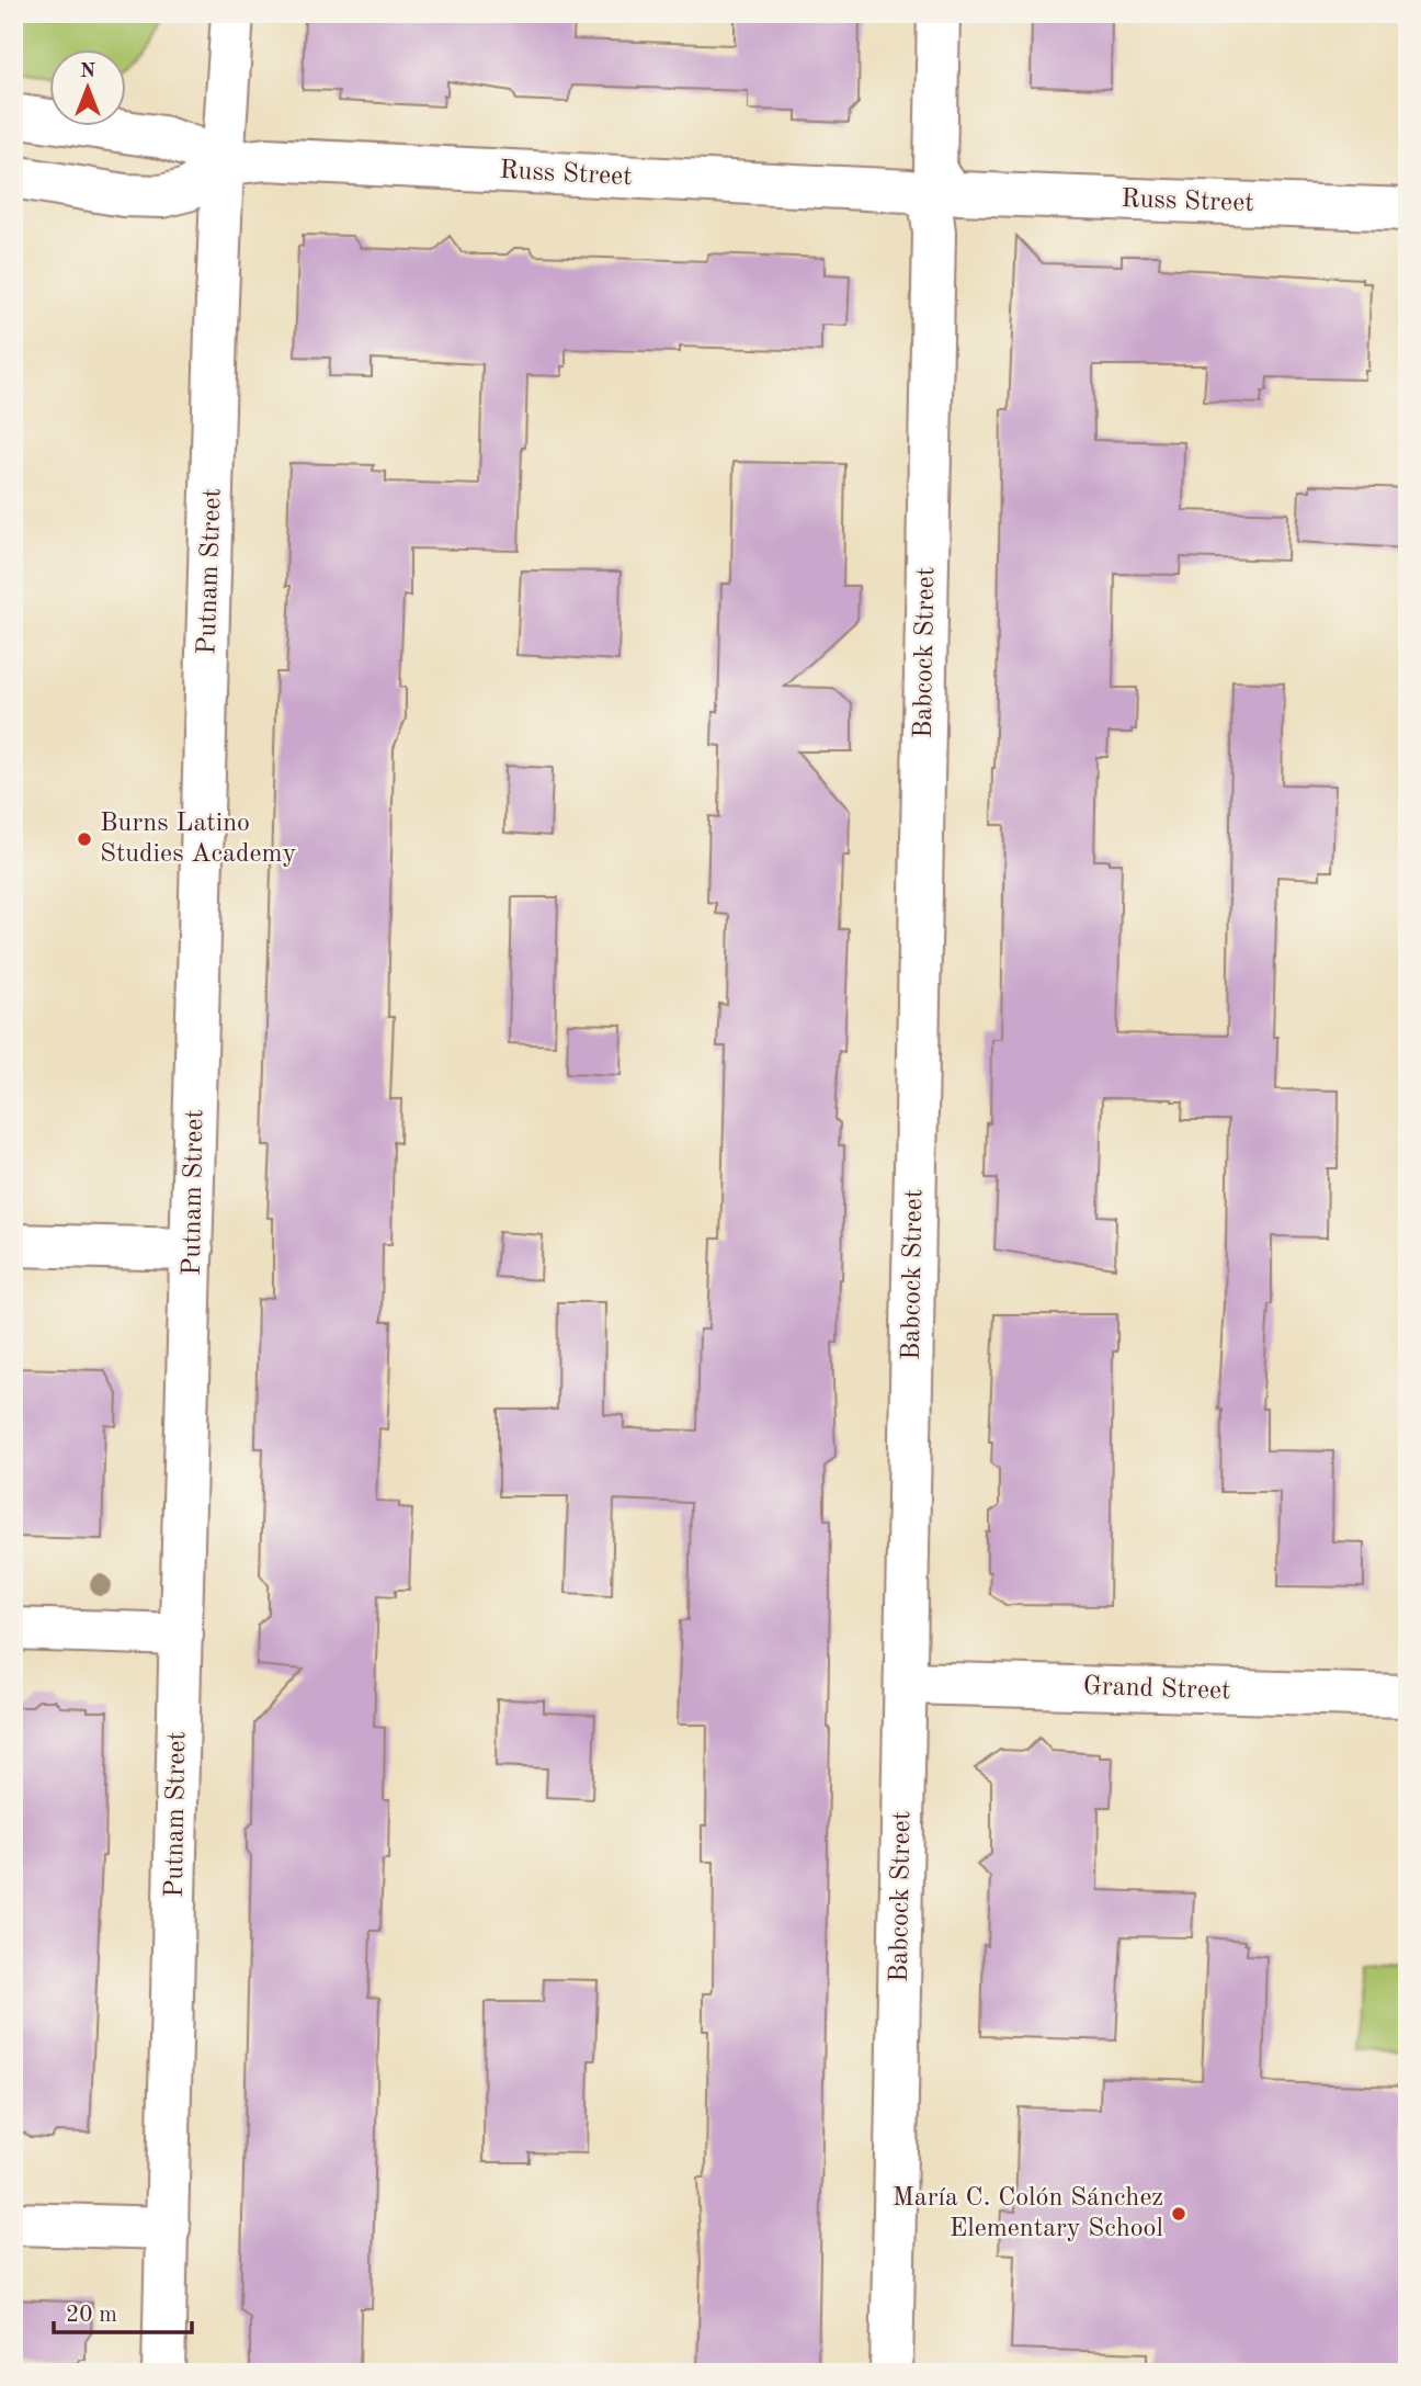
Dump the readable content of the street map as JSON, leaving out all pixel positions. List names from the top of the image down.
{
  "streets": {
    "street": [
      "Russ Street",
      "Putnam Street",
      "Babcock Street",
      "Grand Street"
    ]
  },
  "crossings": [
    ["Russ Street", "Putnam Street"],
    ["Russ Street", "Babcock Street"],
    ["Babcock Street", "Grand Street"]
  ],
  "places": ["Burns Latino Studies Academy", "María C. Colón Sánchez Elementary School"],
  "scale_bar": "20 m",
  "north": "top"
}
